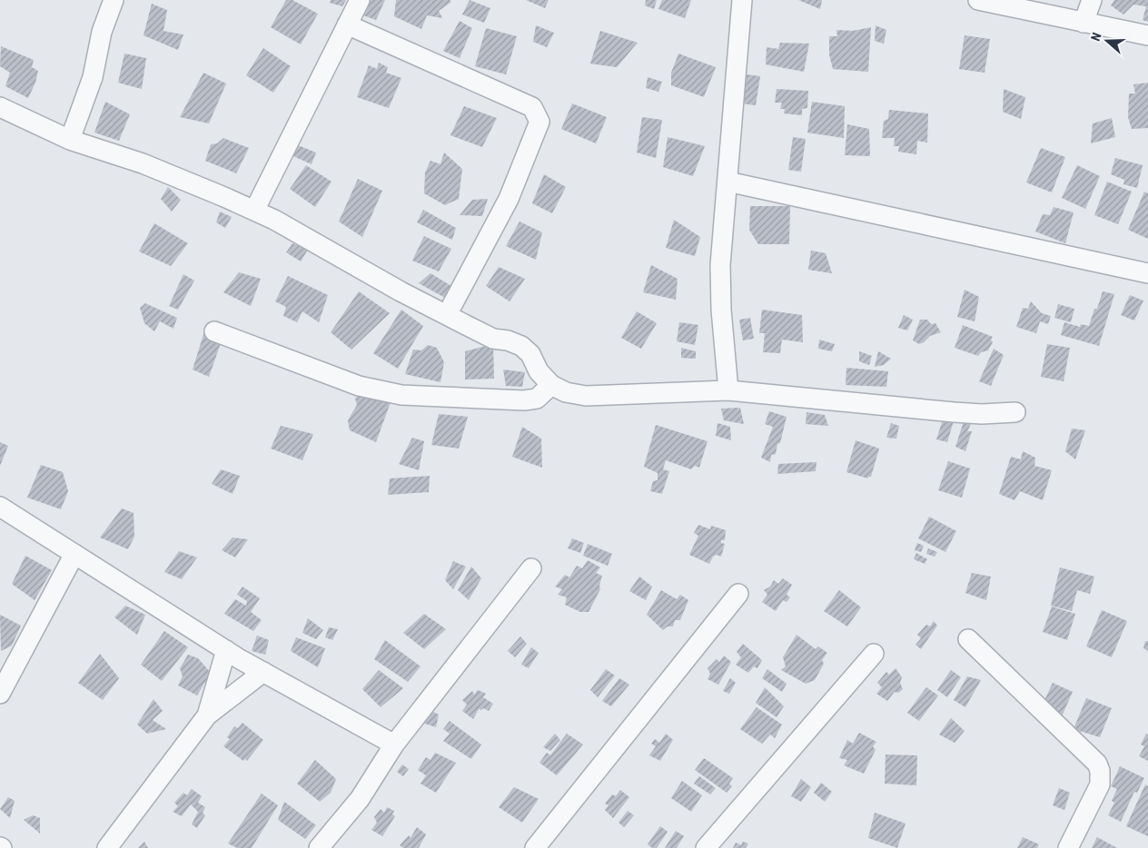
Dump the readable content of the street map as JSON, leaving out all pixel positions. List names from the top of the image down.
{
  "north": "left"
}
